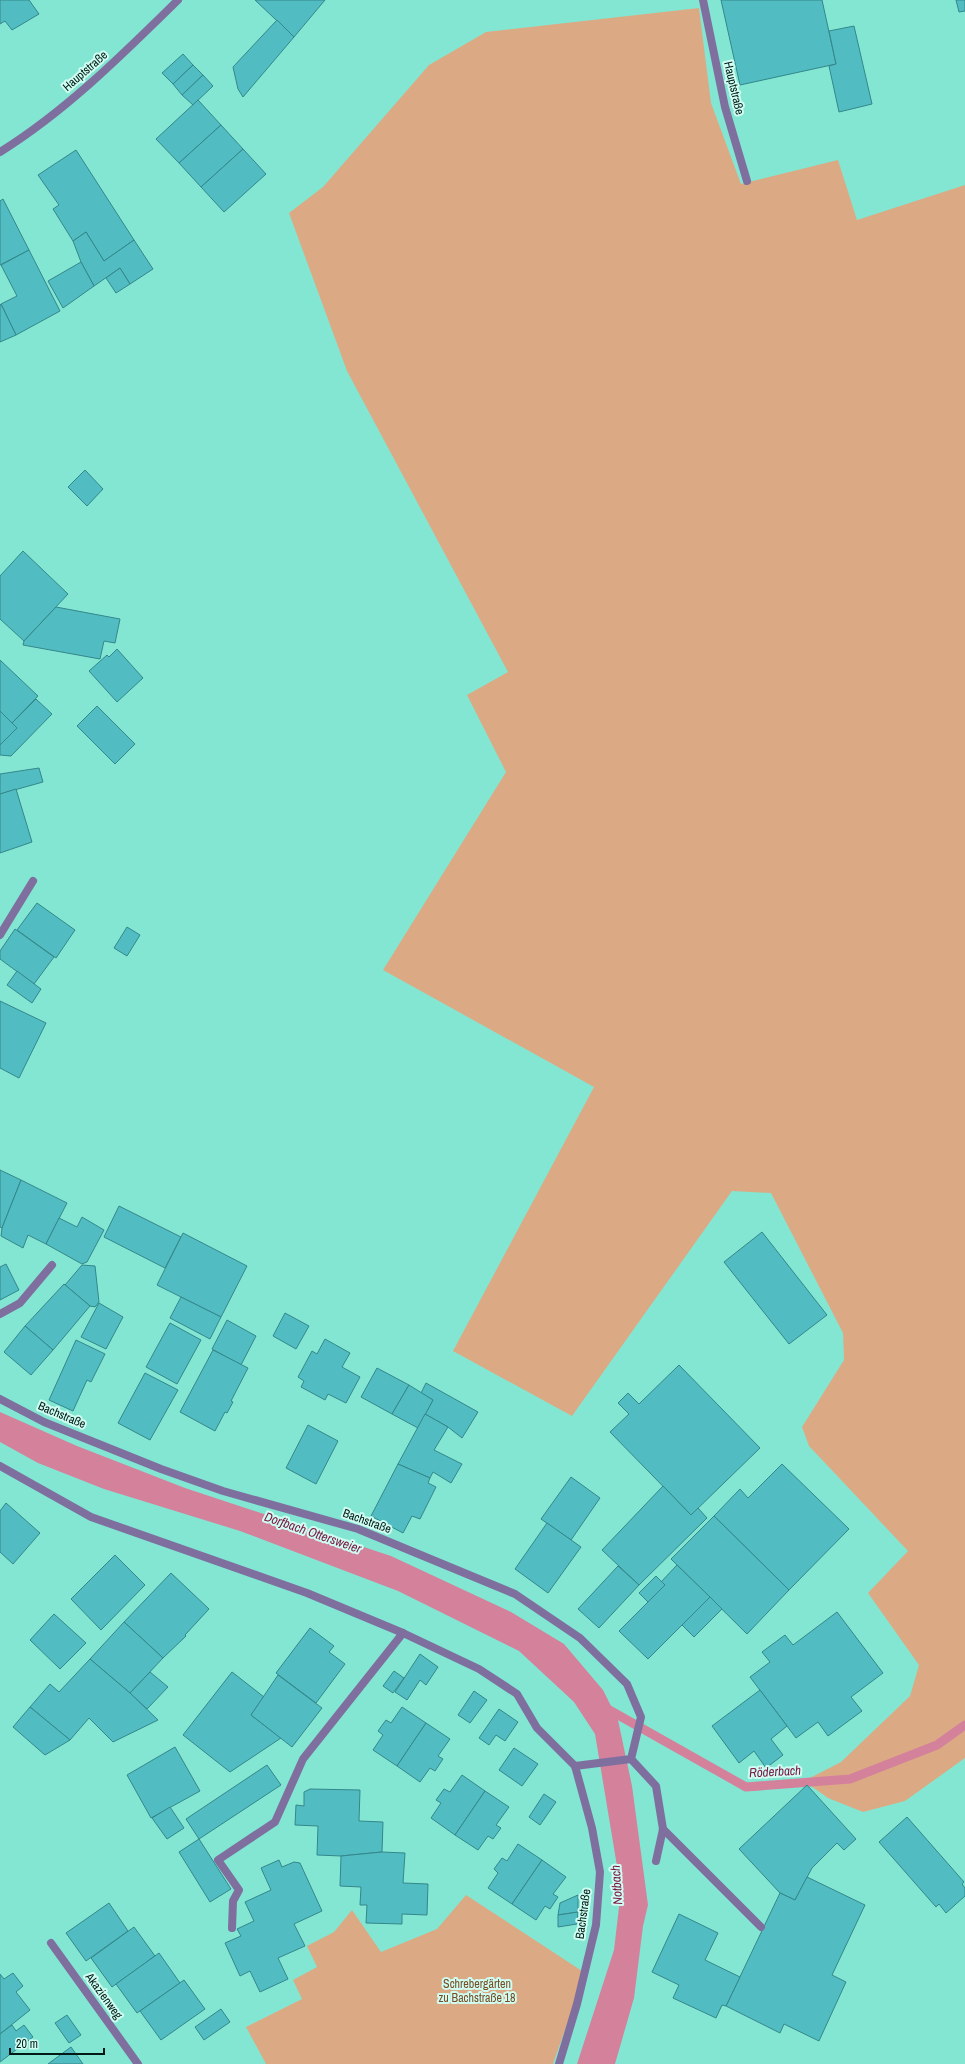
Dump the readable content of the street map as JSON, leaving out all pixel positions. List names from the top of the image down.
{
  "streets": {
    "street": ["Hauptstraße", "Bachstraße", "Akazienweg"]
  },
  "water": ["Dorfbach Ottersweier", "Röderbach", "Notbach"],
  "parks": ["Schrebergärten zu Bachstraße 18"],
  "scale_bar": "20 m"
}
